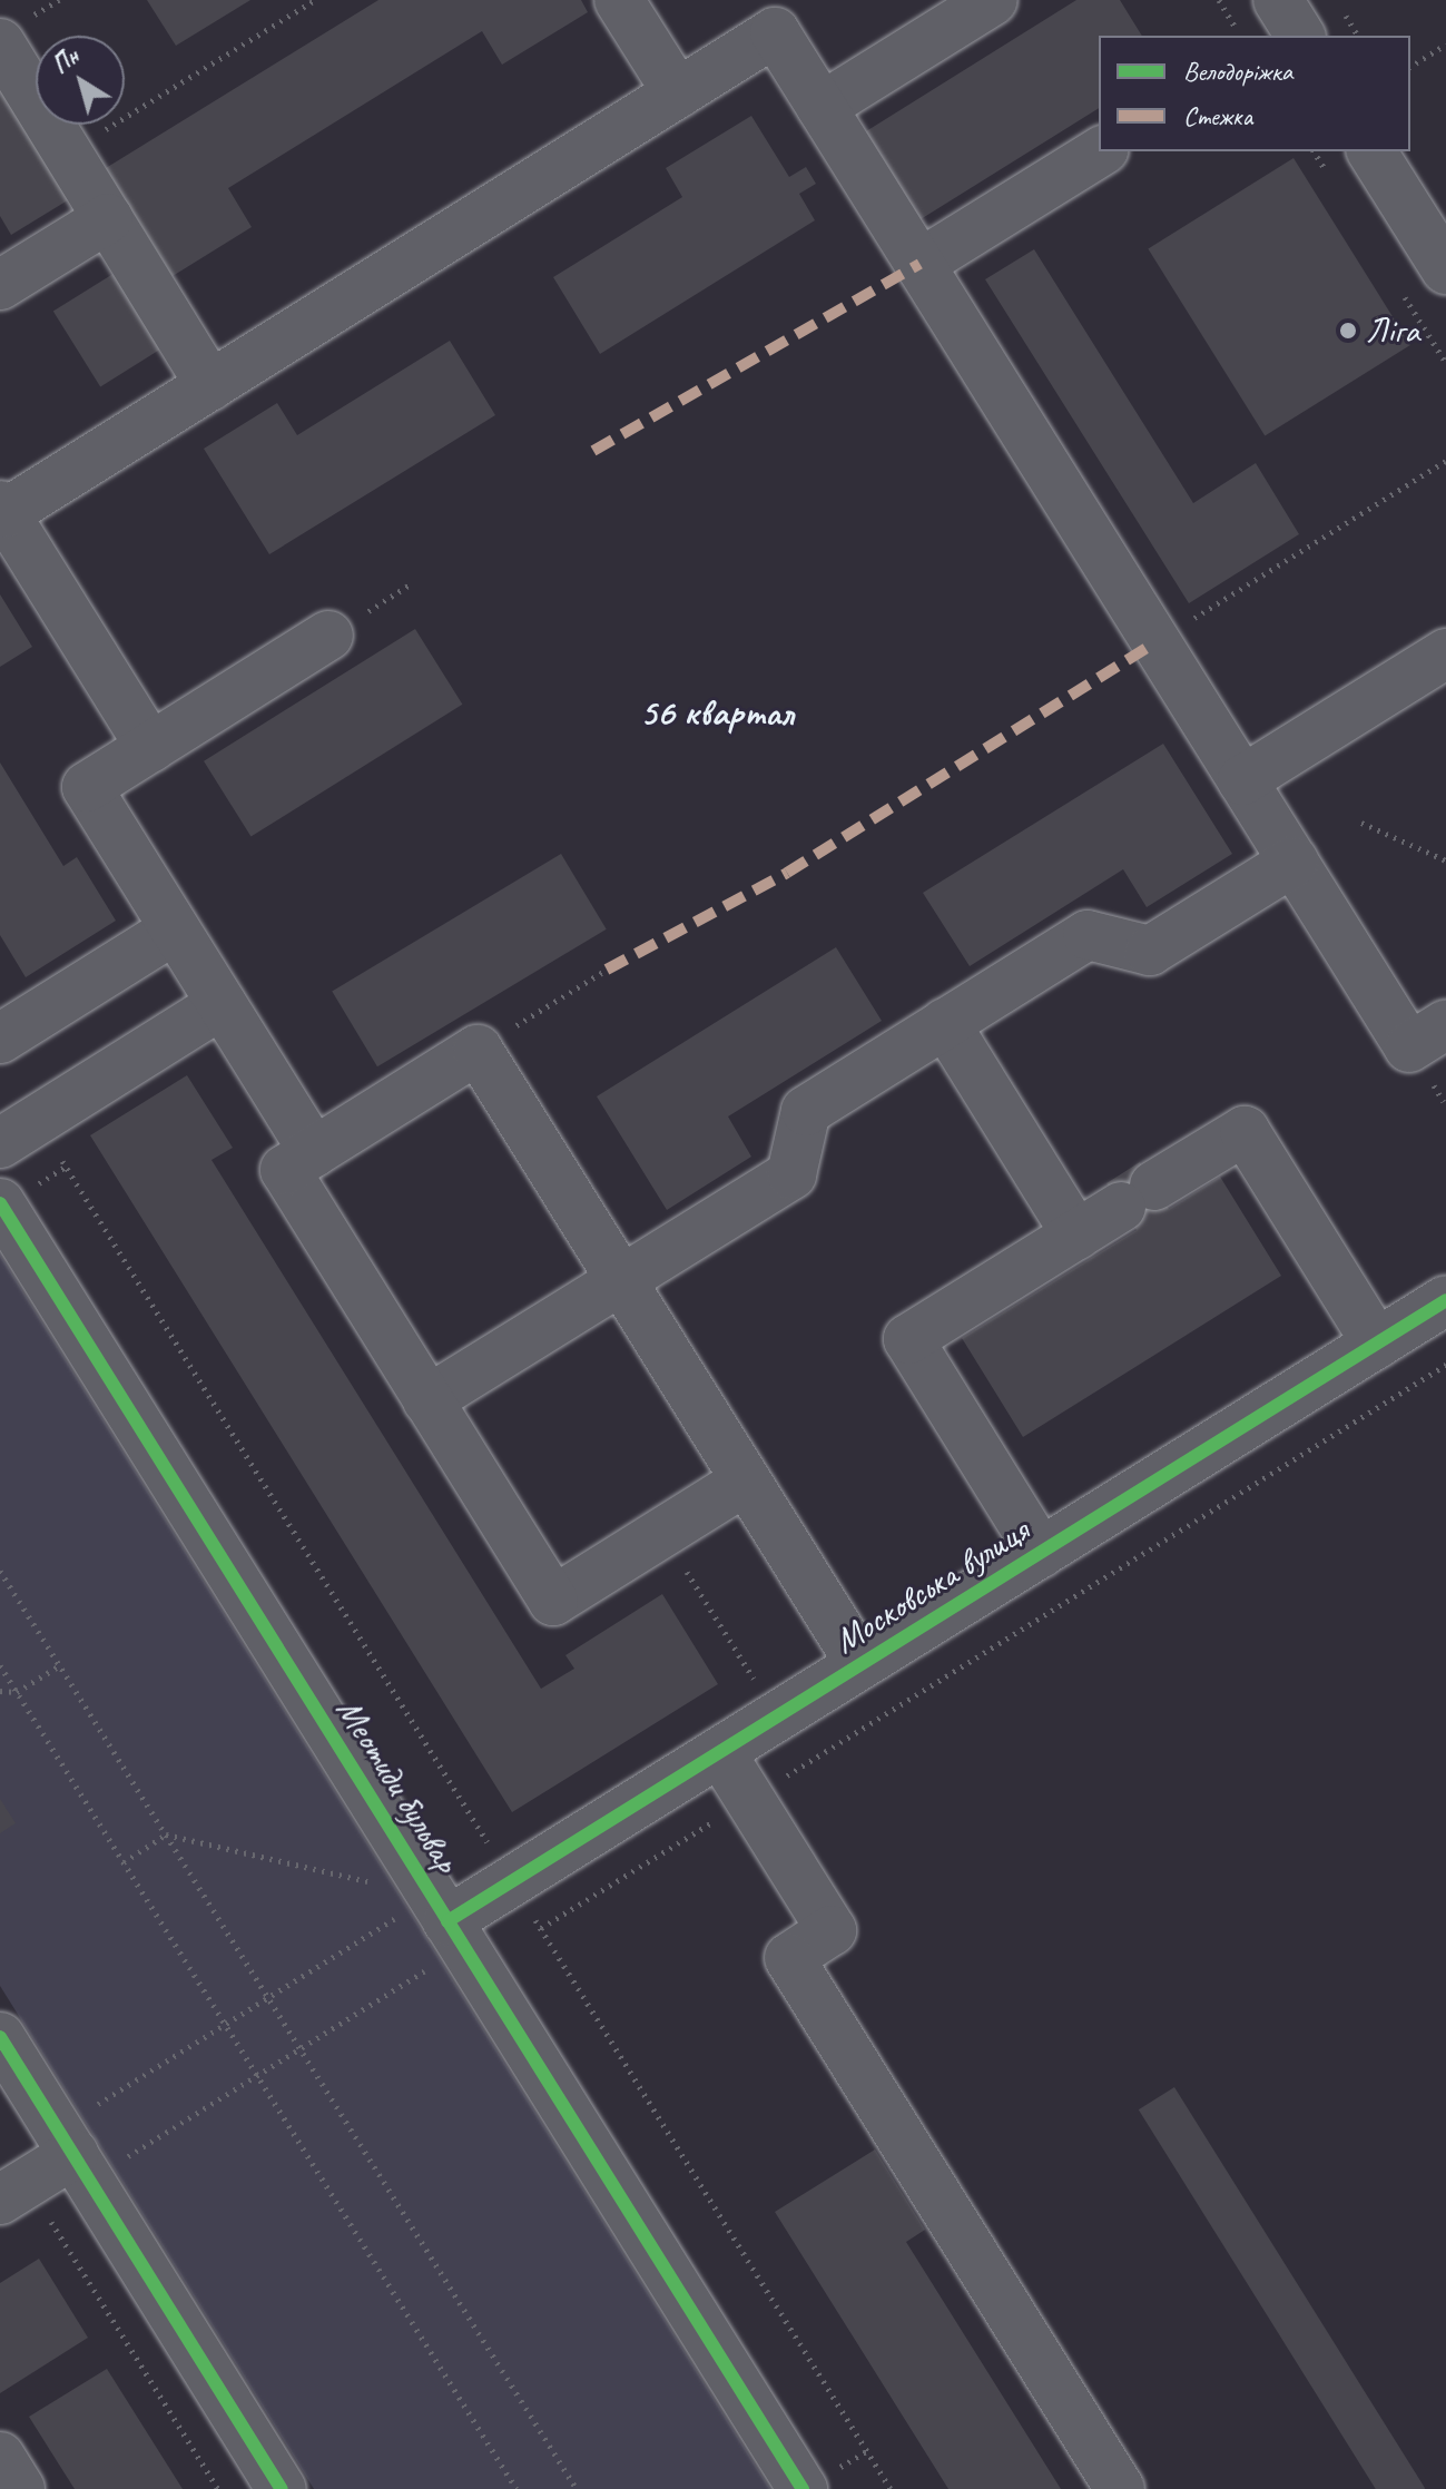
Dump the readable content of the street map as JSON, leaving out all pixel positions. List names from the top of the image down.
{
  "streets": {
    "street": ["Московська вулиця", "Меотиди бульвар"]
  },
  "crossings": [
    ["Московська вулиця", "Меотиди бульвар"]
  ],
  "districts": ["56 квартал"],
  "places": ["Ліга"],
  "legend": ["Велодоріжка", "Стежка"],
  "north": "top left"
}
